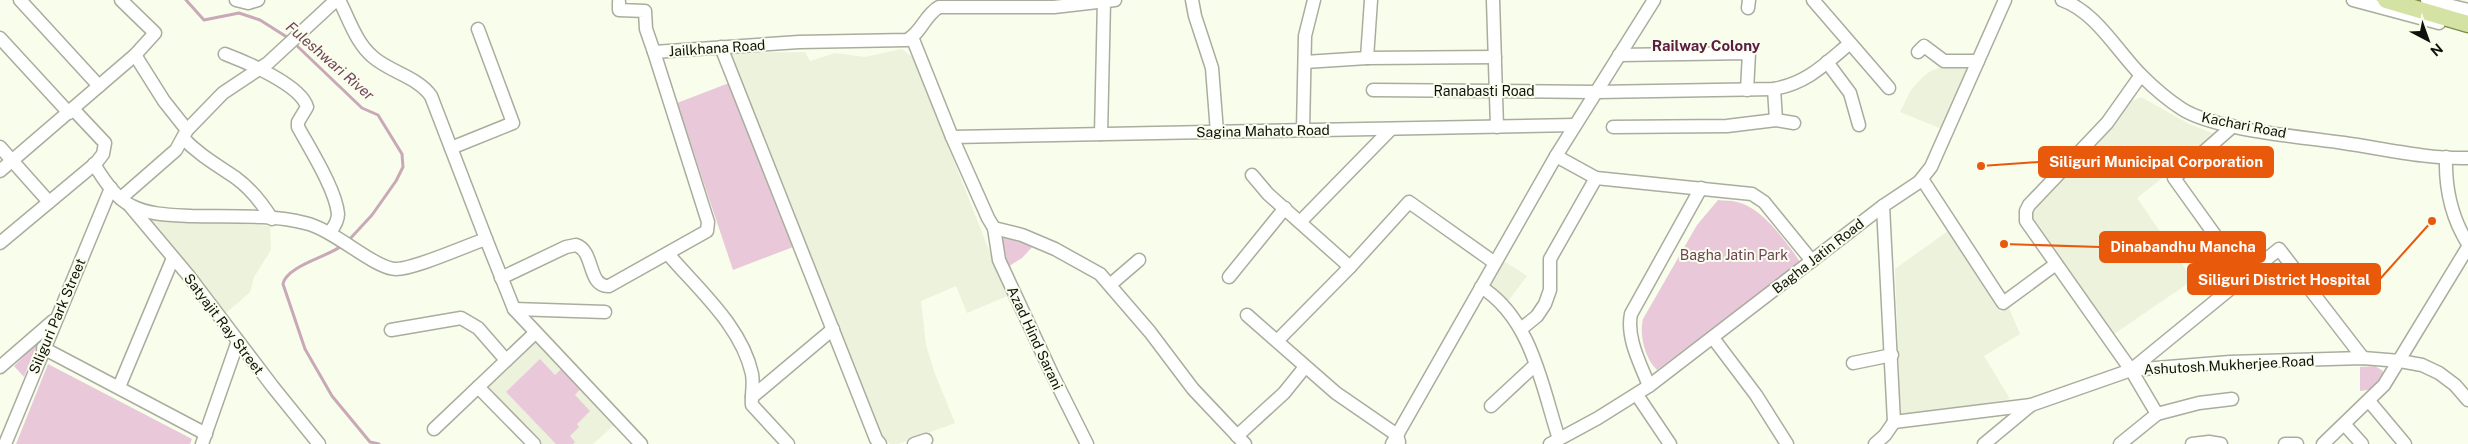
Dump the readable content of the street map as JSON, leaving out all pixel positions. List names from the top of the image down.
{
  "streets": {
    "street": [
      "Jailkhana Road",
      "Ranabasti Road",
      "Kachari Road",
      "Sagina Mahato Road",
      "Bagha Jatin Road",
      "Siliguri Park Street",
      "Satyajit Ray Street",
      "Azad Hind Sarani",
      "Ashutosh Mukherjee Road"
    ]
  },
  "crossings": [
    ["Jailkhana Road", "Azad Hind Sarani"],
    ["Sagina Mahato Road", "Azad Hind Sarani"],
    ["Siliguri Park Street", "Satyajit Ray Street"]
  ],
  "districts": ["Railway Colony"],
  "water": ["Fuleshwari River"],
  "parks": ["Bagha Jatin Park"],
  "places": ["Siliguri Municipal Corporation", "Siliguri District Hospital", "Dinabandhu Mancha"],
  "north": "bottom right"
}
